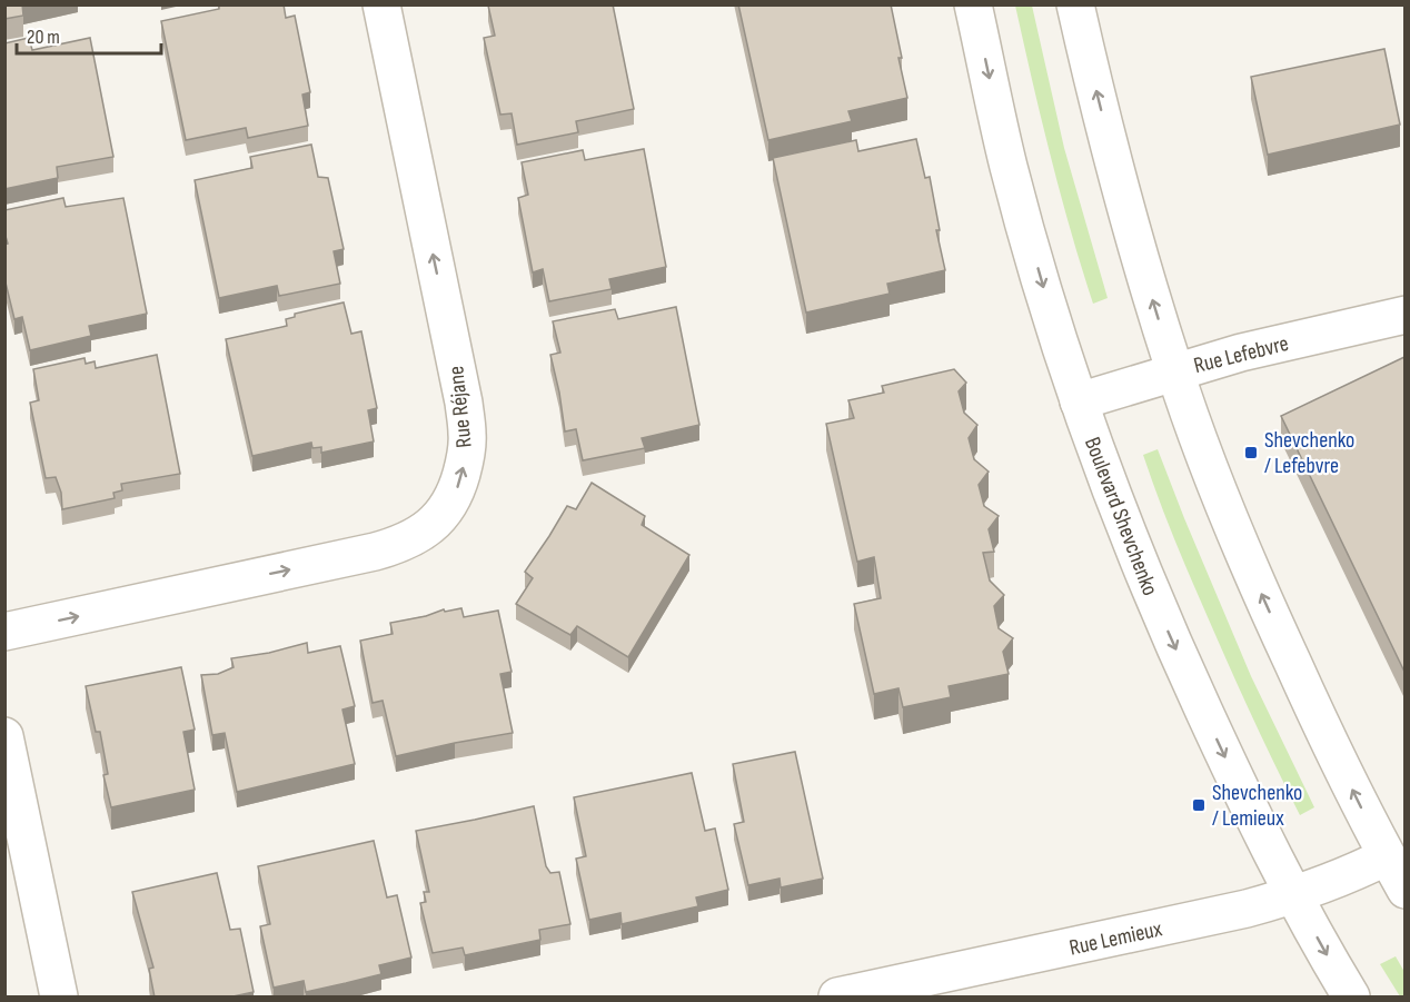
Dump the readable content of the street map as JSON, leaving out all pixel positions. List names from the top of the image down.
{
  "streets": {
    "street": [
      "Rue Lefebvre",
      "Rue Réjane",
      "Boulevard Shevchenko",
      "Rue Lemieux"
    ]
  },
  "crossings": [
    ["Rue Lefebvre", "Boulevard Shevchenko"],
    ["Boulevard Shevchenko", "Rue Lemieux"]
  ],
  "places": {
    "transit": ["Shevchenko / Lefebvre", "Shevchenko / Lemieux"]
  },
  "scale_bar": "20 m"
}
